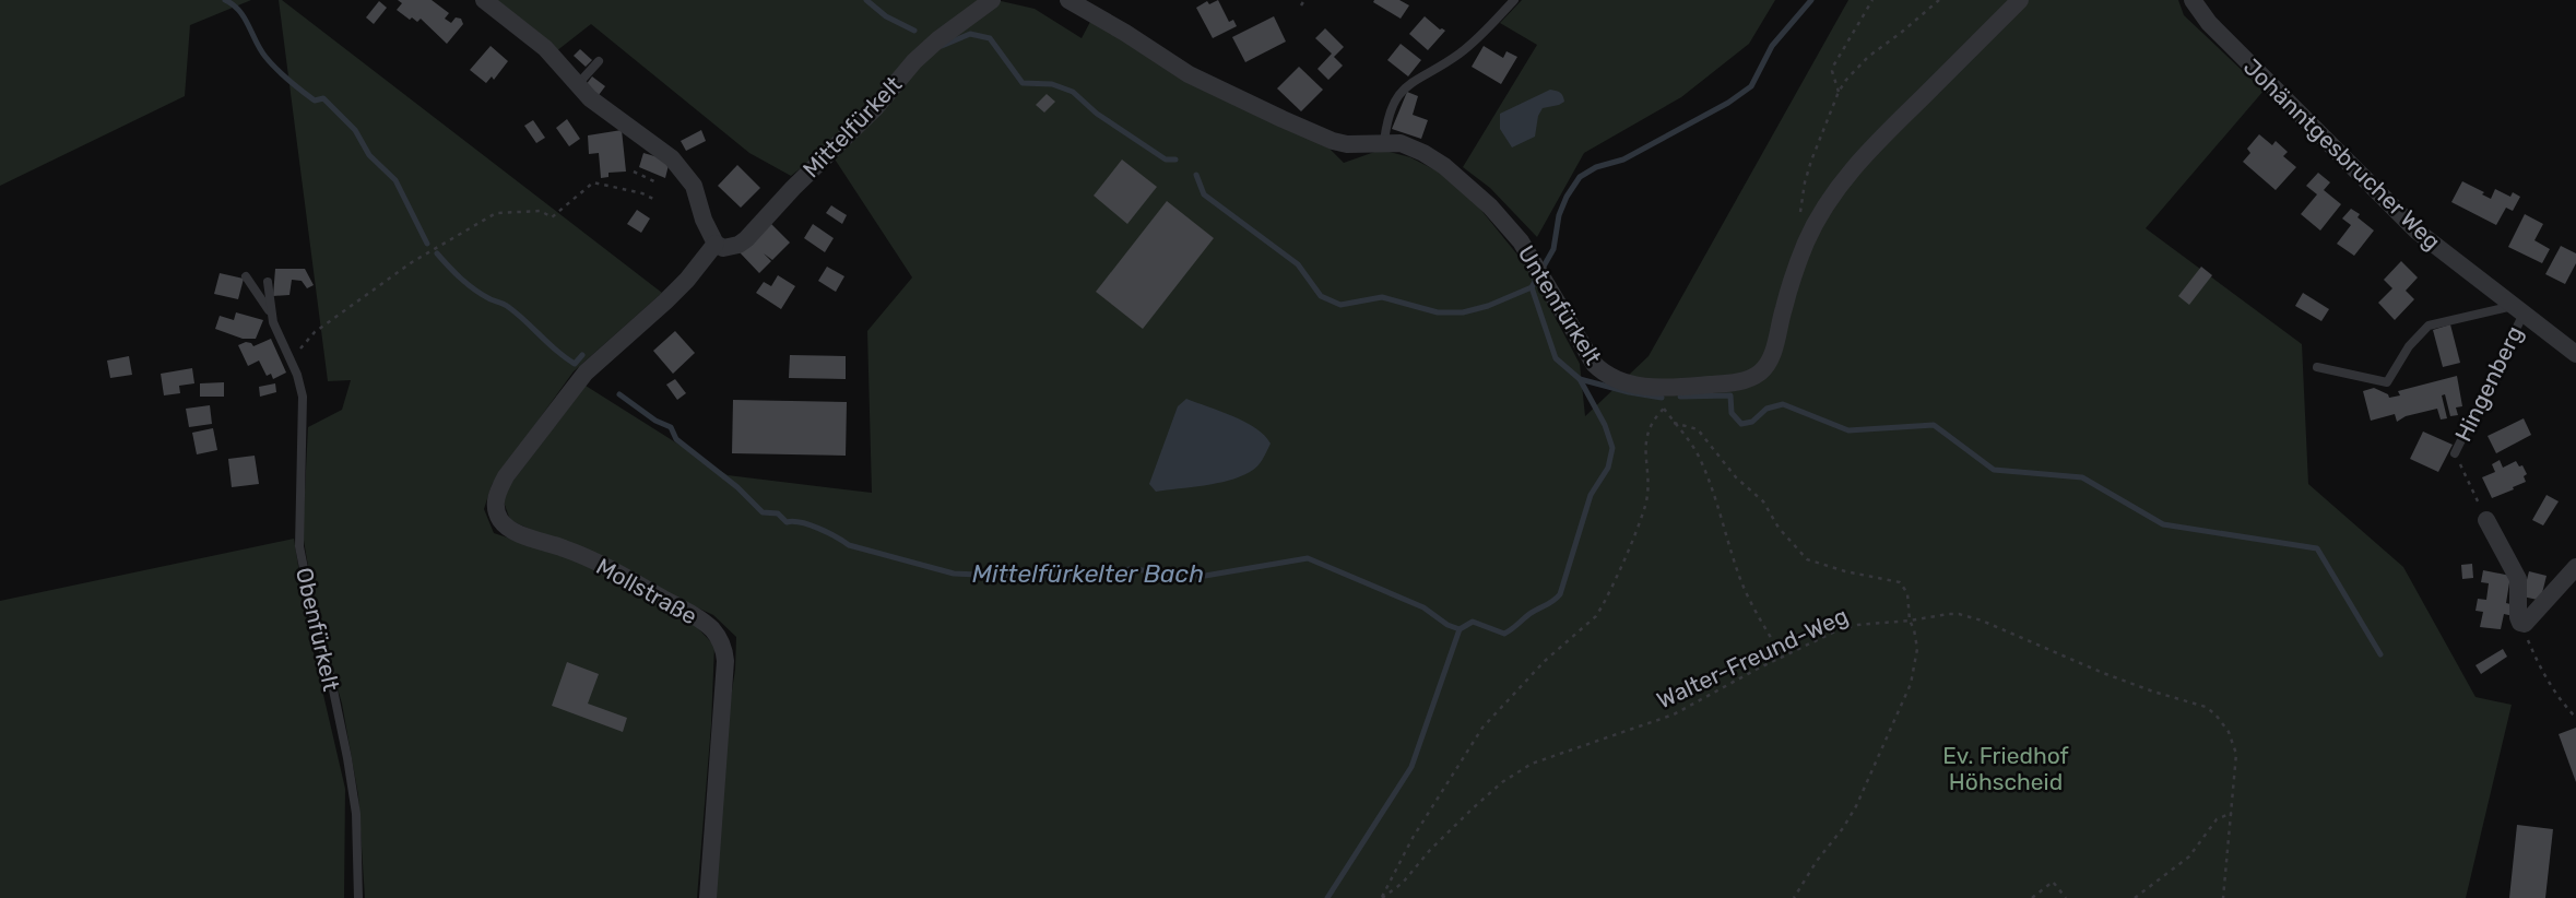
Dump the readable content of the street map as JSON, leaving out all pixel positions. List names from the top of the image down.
{
  "streets": {
    "street": [
      "Mittelfürkelt",
      "Johänntgesbrucher Weg",
      "Untenfürkelt",
      "Mollstraße"
    ],
    "lane": ["Hingenberg", "Obenfürkelt"],
    "path": ["Walter-Freund-Weg"]
  },
  "crossings": [
    ["Mittelfürkelt", "Mollstraße"],
    ["Johänntgesbrucher Weg", "Hingenberg"]
  ],
  "water": ["Mittelfürkelter Bach"],
  "parks": ["Ev. Friedhof Höhscheid"]
}
